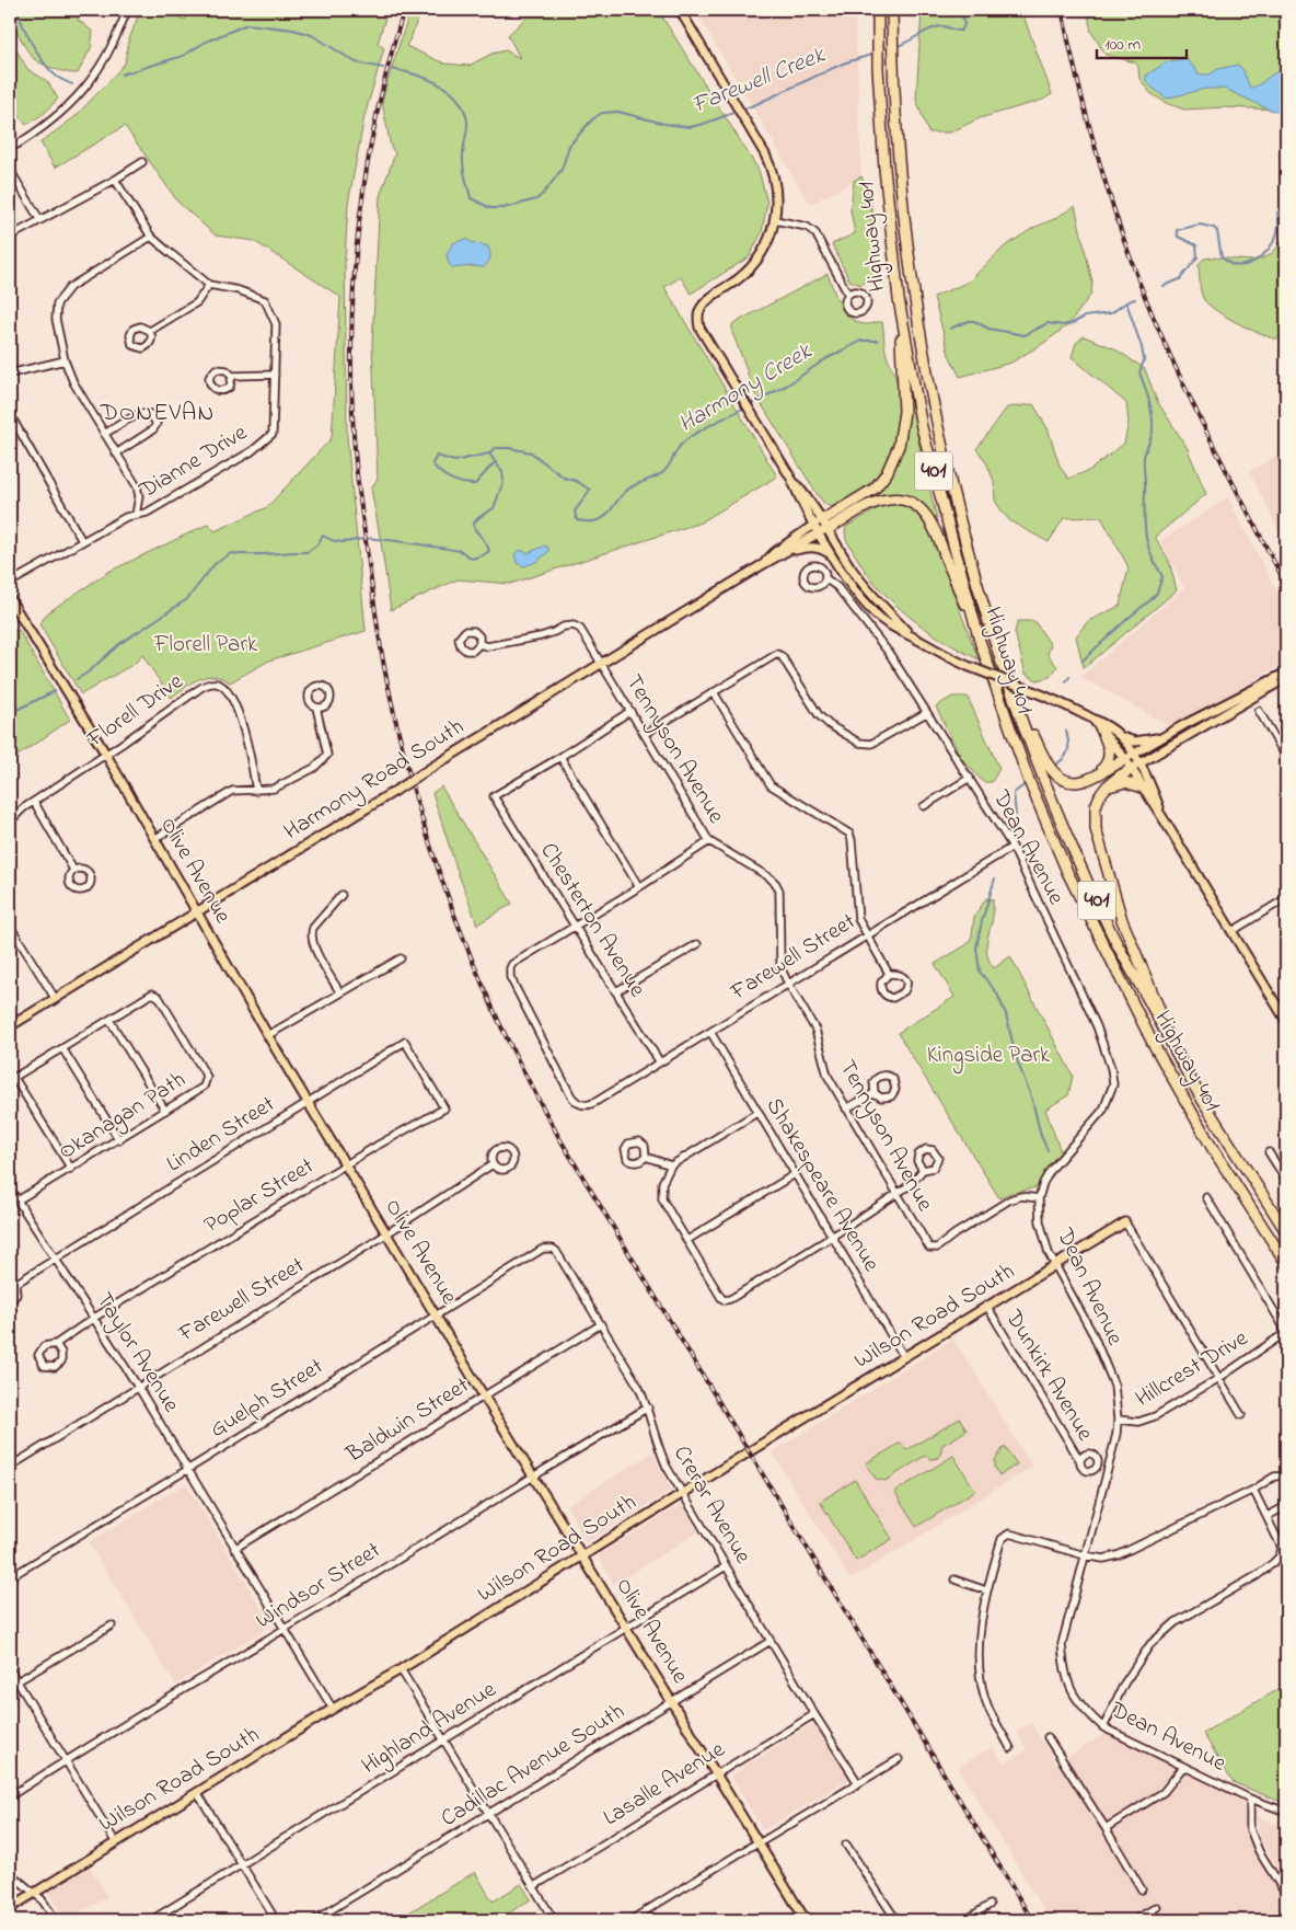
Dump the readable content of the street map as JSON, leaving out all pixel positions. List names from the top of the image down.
{
  "streets": {
    "highway": ["Highway 401", "401"],
    "main road": ["Harmony Road South", "Olive Avenue", "Wilson Road South"],
    "street": [
      "Dianne Drive",
      "Florell Drive",
      "Tennyson Avenue",
      "Dean Avenue",
      "Chesterton Avenue",
      "Farewell Street",
      "Okanagan Path",
      "Linden Street",
      "Shakespeare Avenue",
      "Poplar Street",
      "Taylor Avenue",
      "Hillcrest Drive",
      "Dunkirk Avenue",
      "Guelph Street",
      "Baldwin Street",
      "Crerar Avenue",
      "Windsor Street",
      "Highland Avenue",
      "Cadillac Avenue South",
      "Lasalle Avenue"
    ]
  },
  "crossings": [
    ["Florell Drive", "Olive Avenue"],
    ["Tennyson Avenue", "Harmony Road South"],
    ["Tennyson Avenue", "Dean Avenue"],
    ["Tennyson Avenue", "Farewell Street"],
    ["Harmony Road South", "Olive Avenue"],
    ["Dean Avenue", "Farewell Street"],
    ["Dean Avenue", "Wilson Road South"],
    ["Dean Avenue", "Hillcrest Drive"],
    ["Olive Avenue", "Farewell Street"],
    ["Olive Avenue", "Linden Street"],
    ["Olive Avenue", "Poplar Street"],
    ["Olive Avenue", "Wilson Road South"],
    ["Olive Avenue", "Guelph Street"],
    ["Olive Avenue", "Baldwin Street"],
    ["Olive Avenue", "Windsor Street"],
    ["Olive Avenue", "Highland Avenue"],
    ["Olive Avenue", "Cadillac Avenue South"],
    ["Olive Avenue", "Lasalle Avenue"],
    ["Chesterton Avenue", "Farewell Street"],
    ["Farewell Street", "Shakespeare Avenue"],
    ["Farewell Street", "Taylor Avenue"],
    ["Okanagan Path", "Taylor Avenue"],
    ["Linden Street", "Poplar Street"],
    ["Linden Street", "Taylor Avenue"],
    ["Shakespeare Avenue", "Wilson Road South"],
    ["Poplar Street", "Taylor Avenue"],
    ["Wilson Road South", "Taylor Avenue"],
    ["Wilson Road South", "Dunkirk Avenue"],
    ["Wilson Road South", "Crerar Avenue"],
    ["Taylor Avenue", "Guelph Street"],
    ["Taylor Avenue", "Baldwin Street"],
    ["Taylor Avenue", "Windsor Street"],
    ["Guelph Street", "Crerar Avenue"],
    ["Baldwin Street", "Crerar Avenue"],
    ["Crerar Avenue", "Windsor Street"],
    ["Crerar Avenue", "Highland Avenue"],
    ["Crerar Avenue", "Cadillac Avenue South"],
    ["Crerar Avenue", "Lasalle Avenue"]
  ],
  "districts": ["DONEVAN"],
  "water": ["Farewell Creek", "Harmony Creek"],
  "parks": ["Florell Park", "Kingside Park"],
  "scale_bar": "100 m"
}
